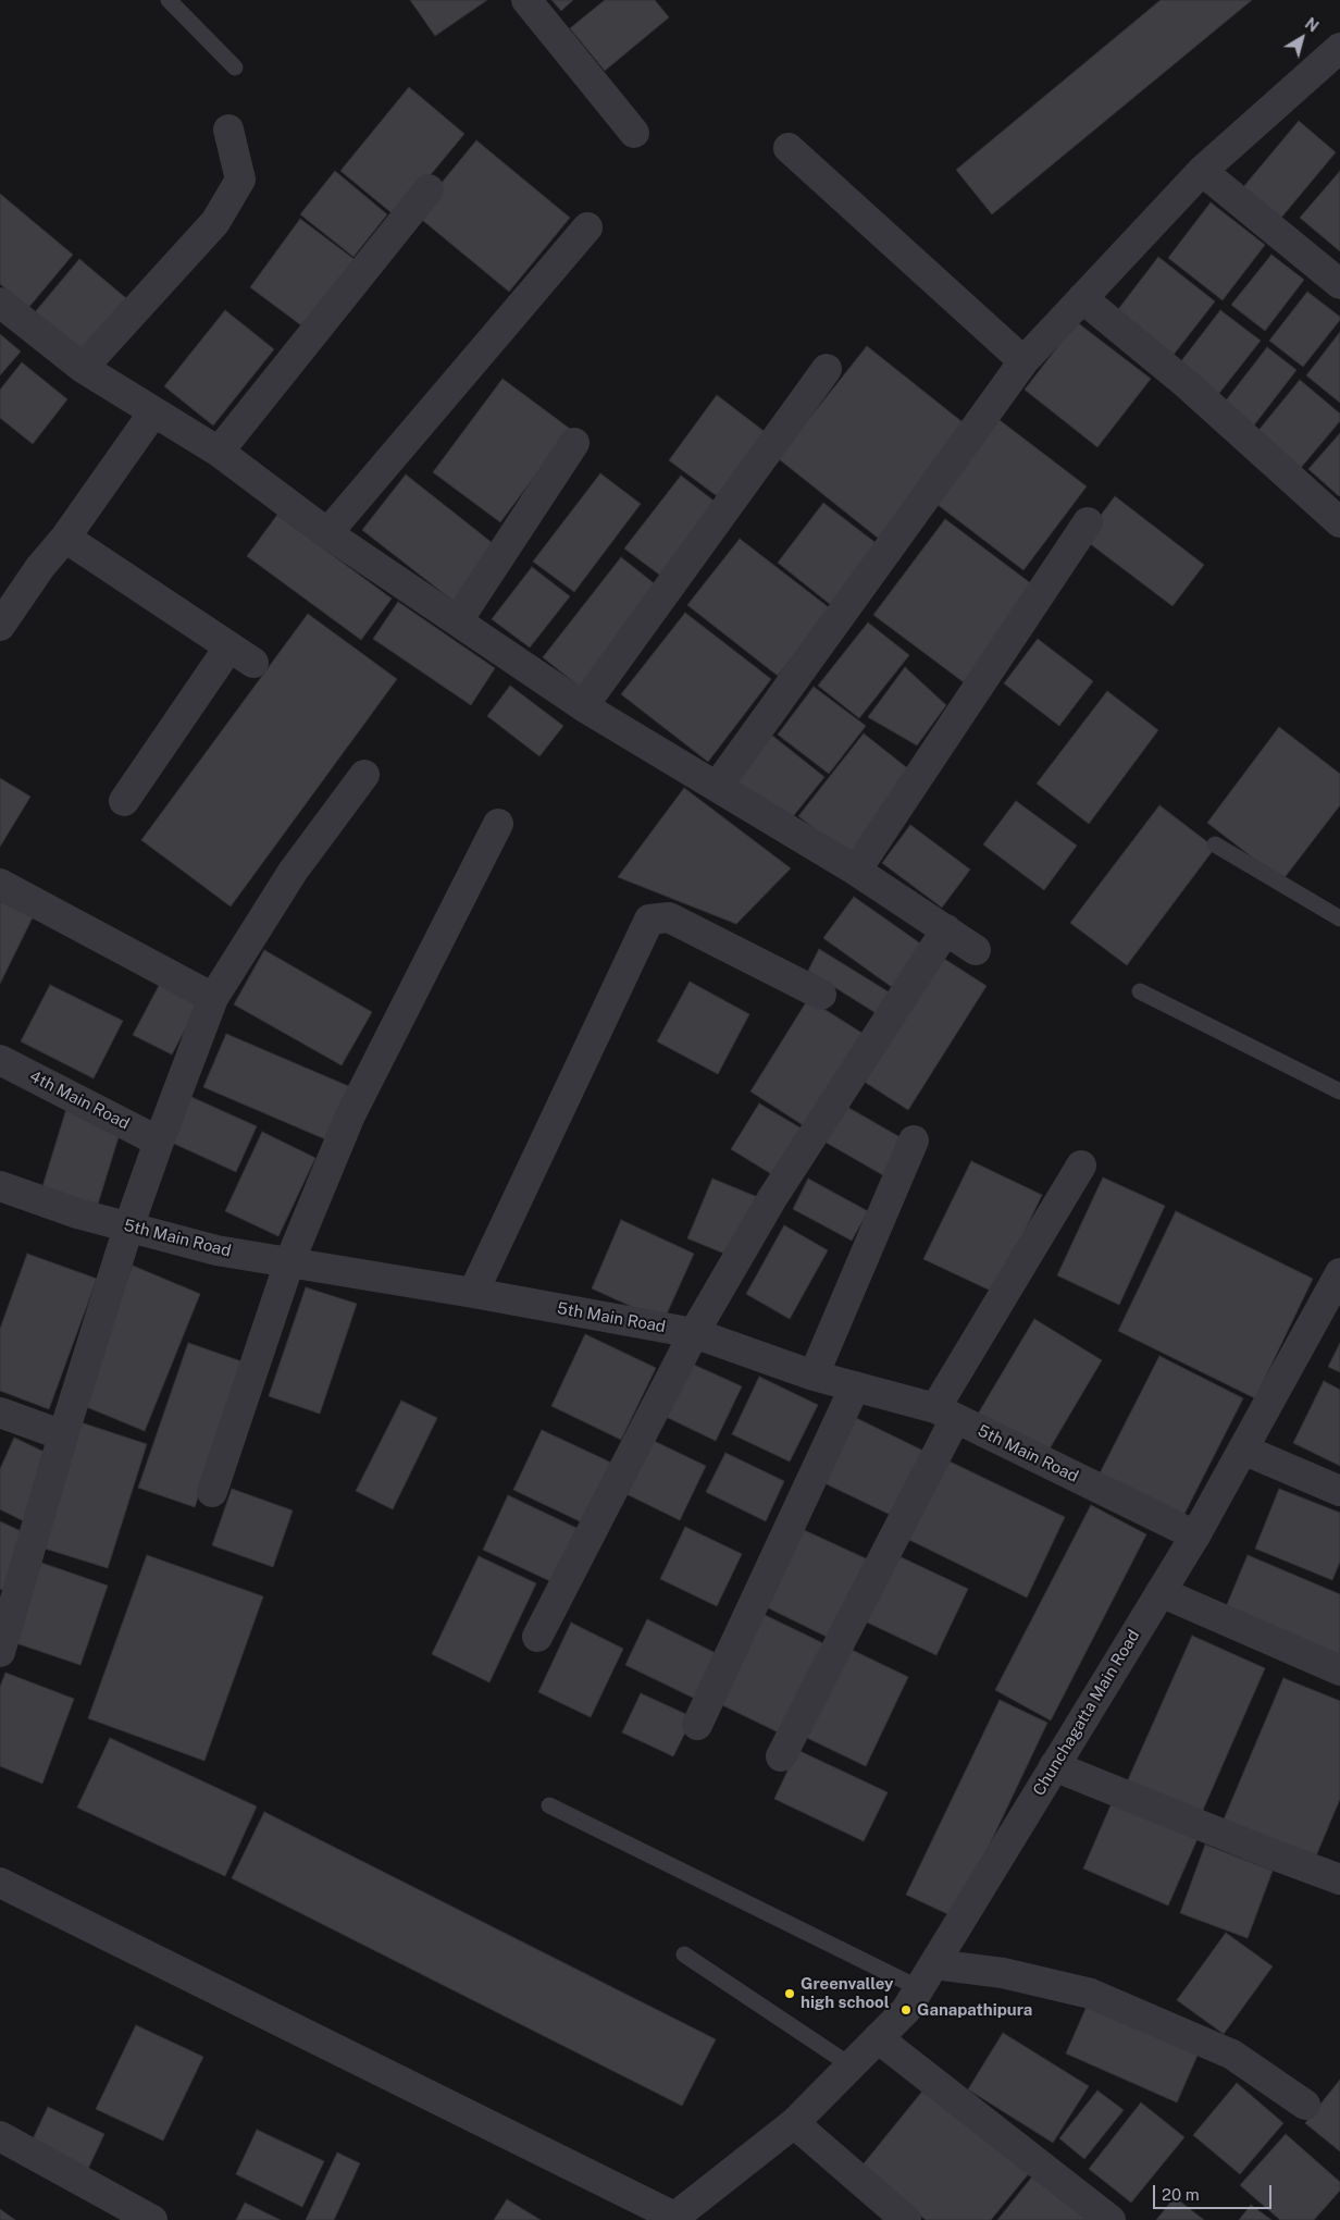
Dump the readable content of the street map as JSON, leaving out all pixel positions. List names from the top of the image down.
{
  "streets": {
    "street": ["4th Main Road", "5th Main Road", "Chunchagatta Main Road"]
  },
  "crossings": [
    ["5th Main Road", "Chunchagatta Main Road"]
  ],
  "places": ["Greenvalley high school", "Ganapathipura"],
  "scale_bar": "20 m",
  "north": "top right"
}
